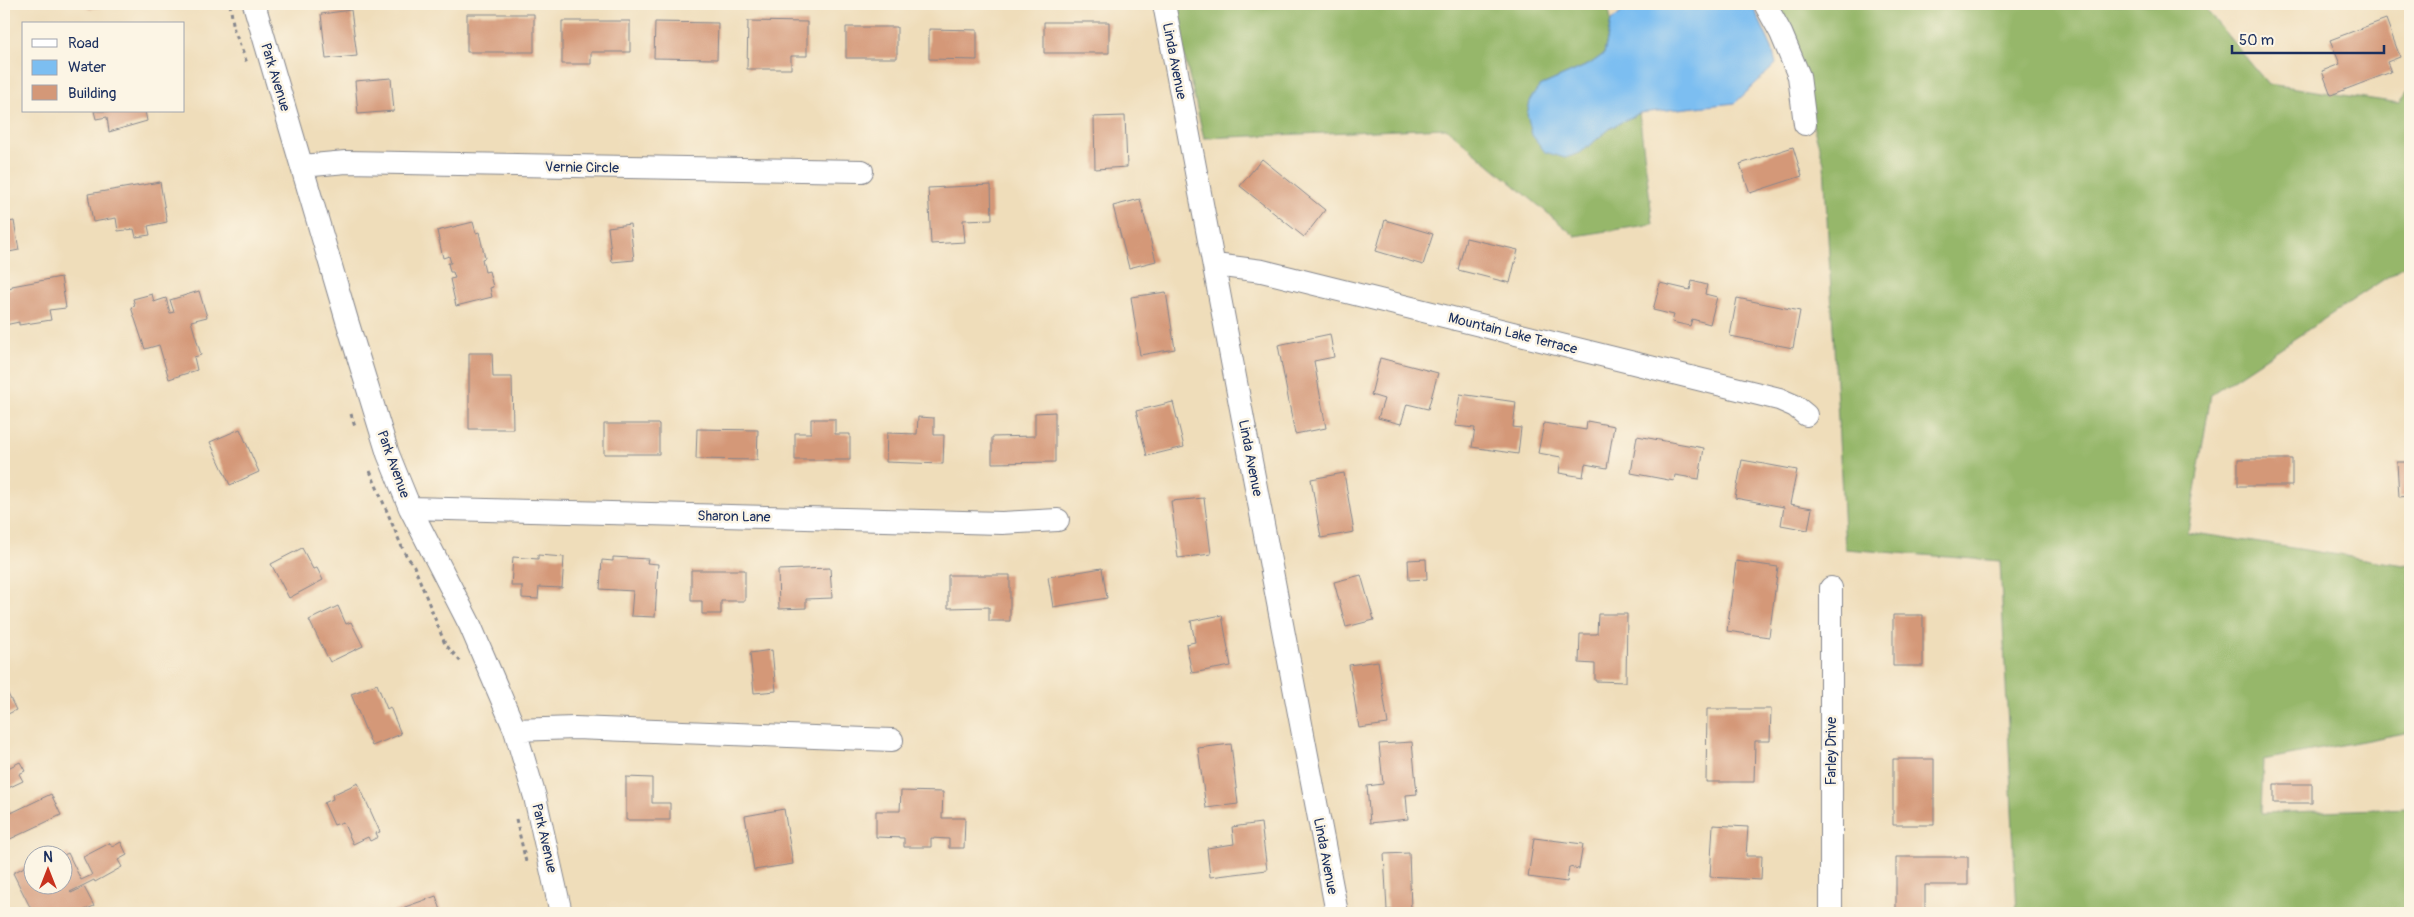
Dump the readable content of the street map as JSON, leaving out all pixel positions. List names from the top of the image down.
{
  "streets": {
    "street": [
      "Linda Avenue",
      "Park Avenue",
      "Vernie Circle",
      "Mountain Lake Terrace",
      "Sharon Lane",
      "Farley Drive"
    ]
  },
  "crossings": [
    ["Linda Avenue", "Mountain Lake Terrace"],
    ["Park Avenue", "Vernie Circle"],
    ["Park Avenue", "Sharon Lane"]
  ],
  "legend": ["Road", "Water", "Building"],
  "scale_bar": "50 m",
  "north": "top"
}
